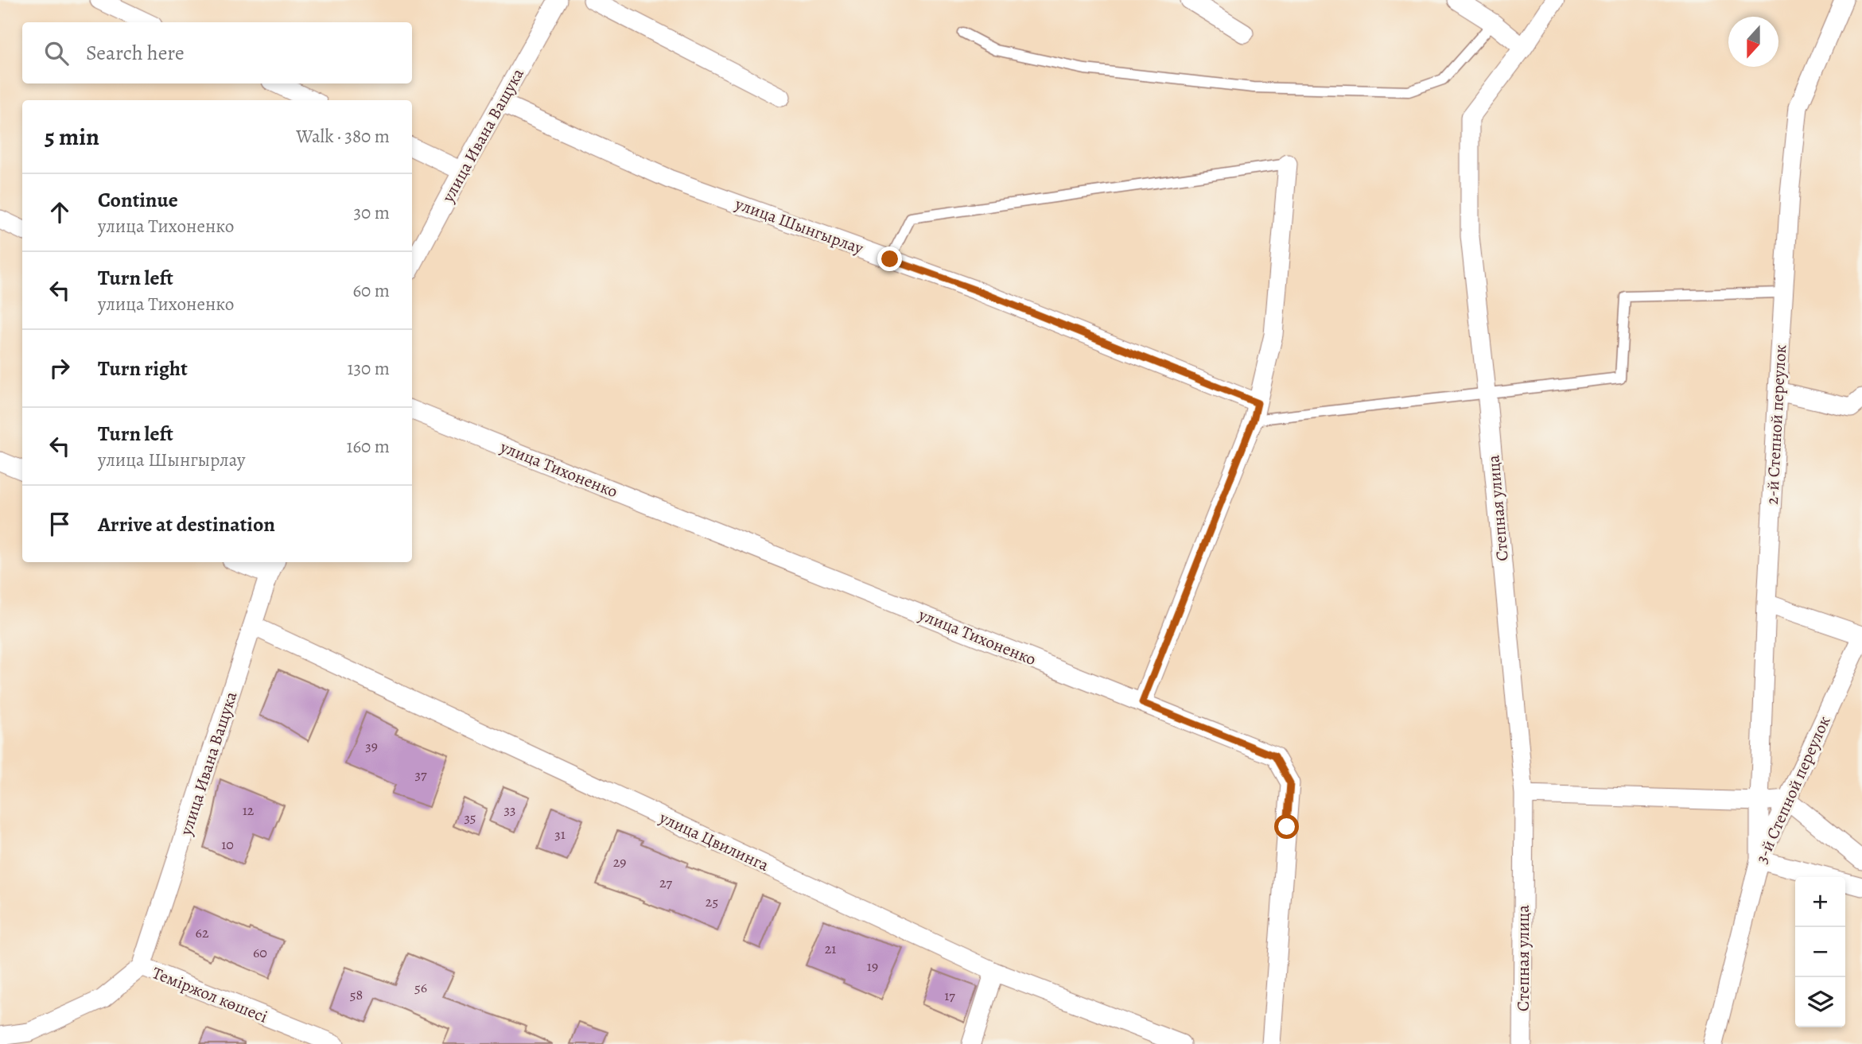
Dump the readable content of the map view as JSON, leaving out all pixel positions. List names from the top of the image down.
{
  "streets": {
    "street": [
      "улица Ивана Ващука",
      "улица Шынгырлау",
      "2-й Степной переулок",
      "улица Тихоненко",
      "Степная улица",
      "3-й Степной переулок",
      "улица Цвилинга",
      "Теміржол көшесі"
    ]
  },
  "crossings": [
    ["улица Ивана Ващука", "улица Шынгырлау"],
    ["улица Ивана Ващука", "улица Цвилинга"],
    ["улица Ивана Ващука", "Теміржол көшесі"],
    ["2-й Степной переулок", "3-й Степной переулок"]
  ],
  "house_numbers": [
    "39",
    "37",
    "33",
    "12",
    "35",
    "31",
    "10",
    "29",
    "27",
    "25",
    "62",
    "21",
    "60",
    "19",
    "56",
    "58",
    "17"
  ],
  "north": "bottom",
  "page": {
    "search": "Search here",
    "heading": ["5 min", "Walk · 380 m"],
    "list": [
      ["Continue", "улица Тихоненко", "30 m"],
      ["Turn left", "улица Тихоненко", "60 m"],
      ["Turn right", "130 m"],
      ["Turn left", "улица Шынгырлау", "160 m"],
      "Arrive at destination"
    ],
    "map_buttons": ["+", "−"]
  }
}
